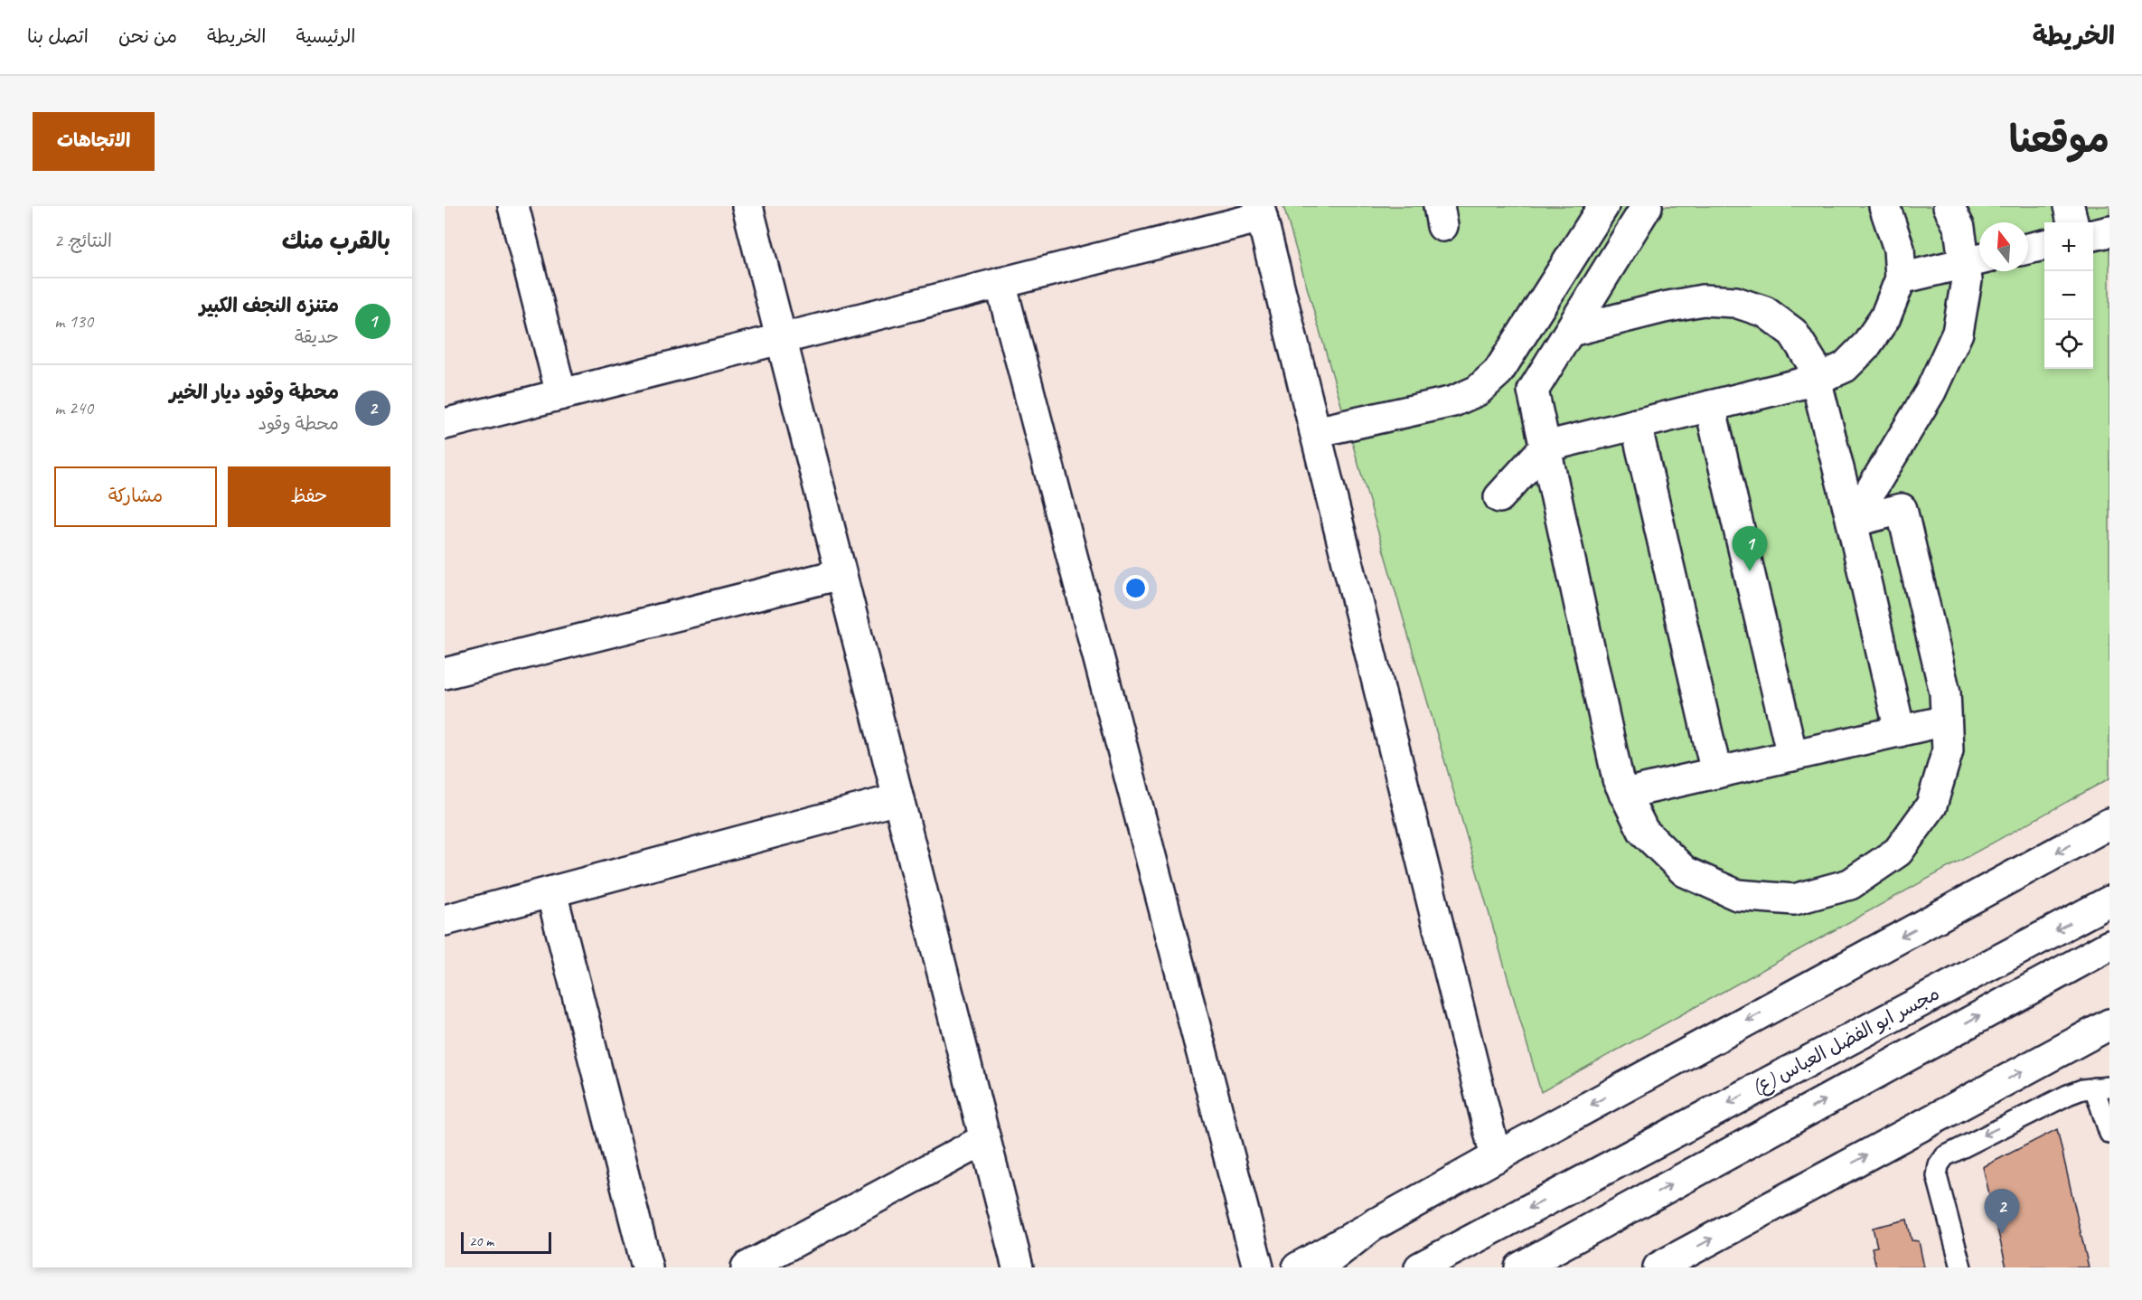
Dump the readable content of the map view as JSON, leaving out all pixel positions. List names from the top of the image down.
{
  "streets": {
    "street": ["مجسر ابو الفضل العباس (ع)"]
  },
  "scale_bar": "20 m",
  "north": "top",
  "page": {
    "header": "الخريطة",
    "nav": [
      "الرئيسية",
      "الخريطة",
      "من نحن",
      "اتصل بنا"
    ],
    "title": "موقعنا",
    "buttons": [
      "الاتجاهات",
      ["حفظ", "مشاركة"]
    ],
    "heading": ["بالقرب منك", "النتائج: 2"],
    "map_buttons": ["+", "−"],
    "list": [
      {
        "mark": "1",
        "name": "متنزه النجف الكبير",
        "note": "حديقة",
        "value": "130 m"
      },
      {
        "mark": "2",
        "name": "محطة وقود ديار الخير",
        "note": "محطة وقود",
        "value": "240 m"
      }
    ],
    "pins": ["1", "2"],
    "scale": "20 m"
  }
}
